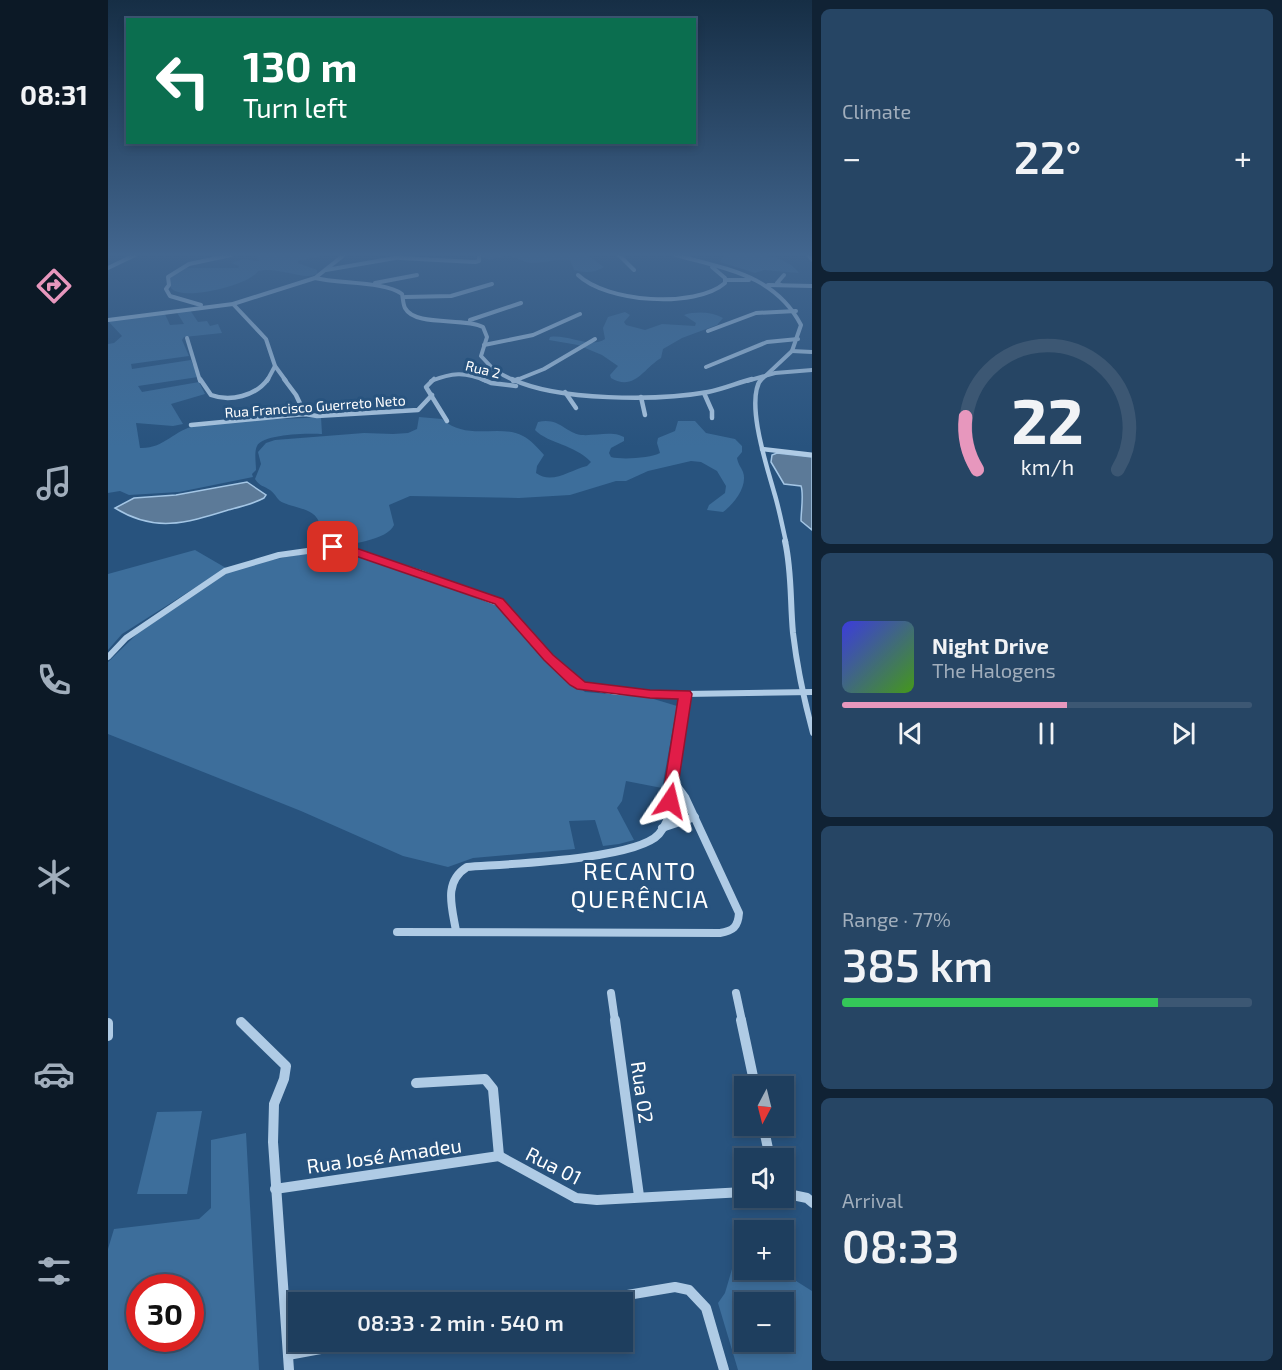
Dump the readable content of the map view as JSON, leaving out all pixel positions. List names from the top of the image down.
{
  "streets": {
    "street": [
      "Rua 2",
      "Rua Francisco Guerreto Neto",
      "Rua 02",
      "Rua José Amadeu",
      "Rua 01"
    ]
  },
  "crossings": [
    ["Rua 2", "Rua Francisco Guerreto Neto"],
    ["Rua 02", "Rua 01"],
    ["Rua José Amadeu", "Rua 01"]
  ],
  "districts": ["RECANTO QUERÊNCIA"],
  "north": "bottom",
  "page": {
    "tabs": "08:31",
    "tile": [
      "Climate",
      ["Range · 77%", "385 km"],
      ["Arrival", "08:33"]
    ],
    "turn": ["130 m", "Turn left"],
    "heat": ["−", "22°", "+"],
    "song": ["Night Drive", "The Halogens"],
    "map_buttons": ["+", "−"],
    "limit": "30",
    "trip": "08:33 · 2 min · 540 m",
    "gauge": ["22", "km/h"]
  }
}
